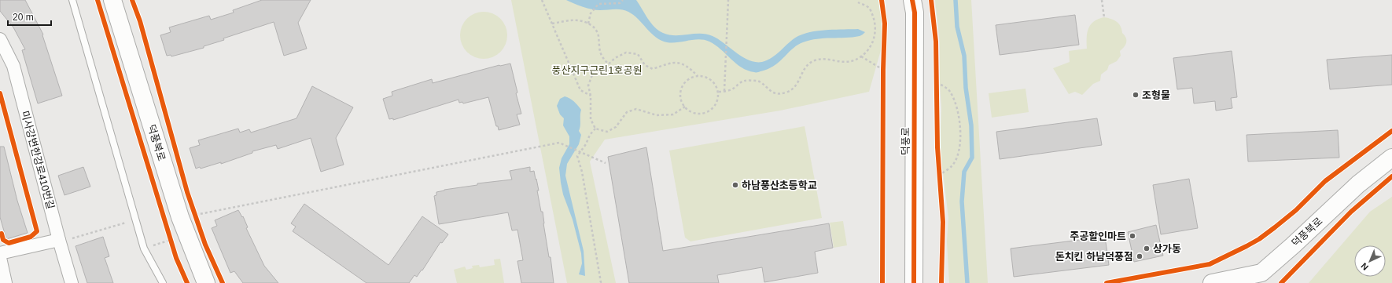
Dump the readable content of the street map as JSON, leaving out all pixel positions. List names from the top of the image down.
{
  "streets": {
    "street": ["덕풍로", "덕풍북로", "미사강변한강로410번길"]
  },
  "parks": ["풍산지구근린1호공원"],
  "places": [
    "조형물",
    "하남풍산초등학교",
    "주공할인마트",
    "상가동",
    "돈치킨 하남덕풍점"
  ],
  "scale_bar": "20 m",
  "north": "bottom left"
}
